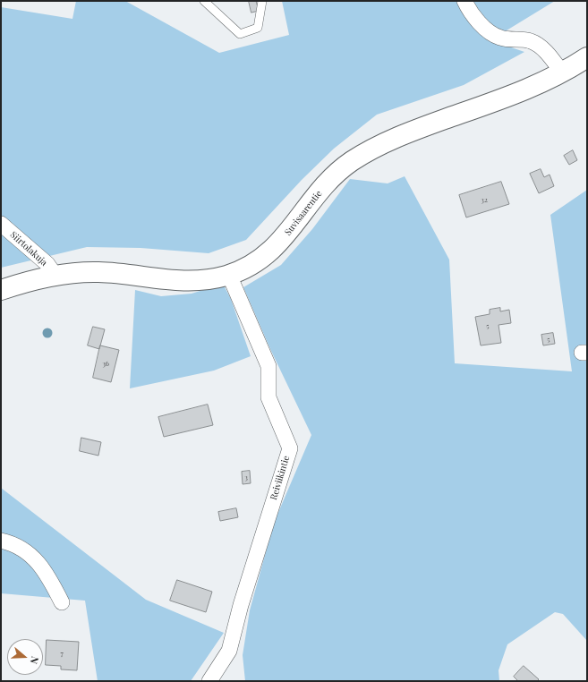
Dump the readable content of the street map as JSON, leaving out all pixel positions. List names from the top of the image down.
{
  "streets": {
    "street": ["Suvisaarentie", "Siirtolakuja", "Reiviikintie"]
  },
  "crossings": [
    ["Suvisaarentie", "Siirtolakuja"],
    ["Suvisaarentie", "Reiviikintie"]
  ],
  "house_numbers": [
    "32",
    "5",
    "5",
    "36",
    "3",
    "7"
  ],
  "north": "right"
}
